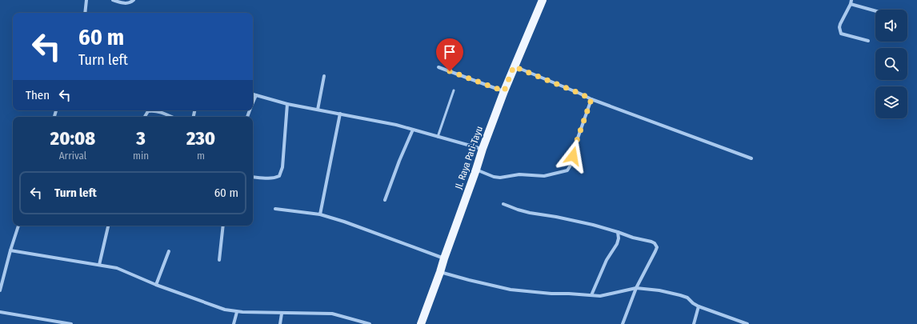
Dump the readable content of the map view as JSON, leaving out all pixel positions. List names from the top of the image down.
{
  "streets": {
    "main road": ["Jl. Raya Pati-Tayu"]
  },
  "page": {
    "turn": ["60 m", "Turn left"],
    "then": "Then",
    "eta": [
      "20:08",
      "Arrival",
      "3",
      "min",
      "230",
      "m"
    ],
    "list": [
      {
        "name": "Turn left",
        "value": "60 m"
      }
    ]
  }
}
